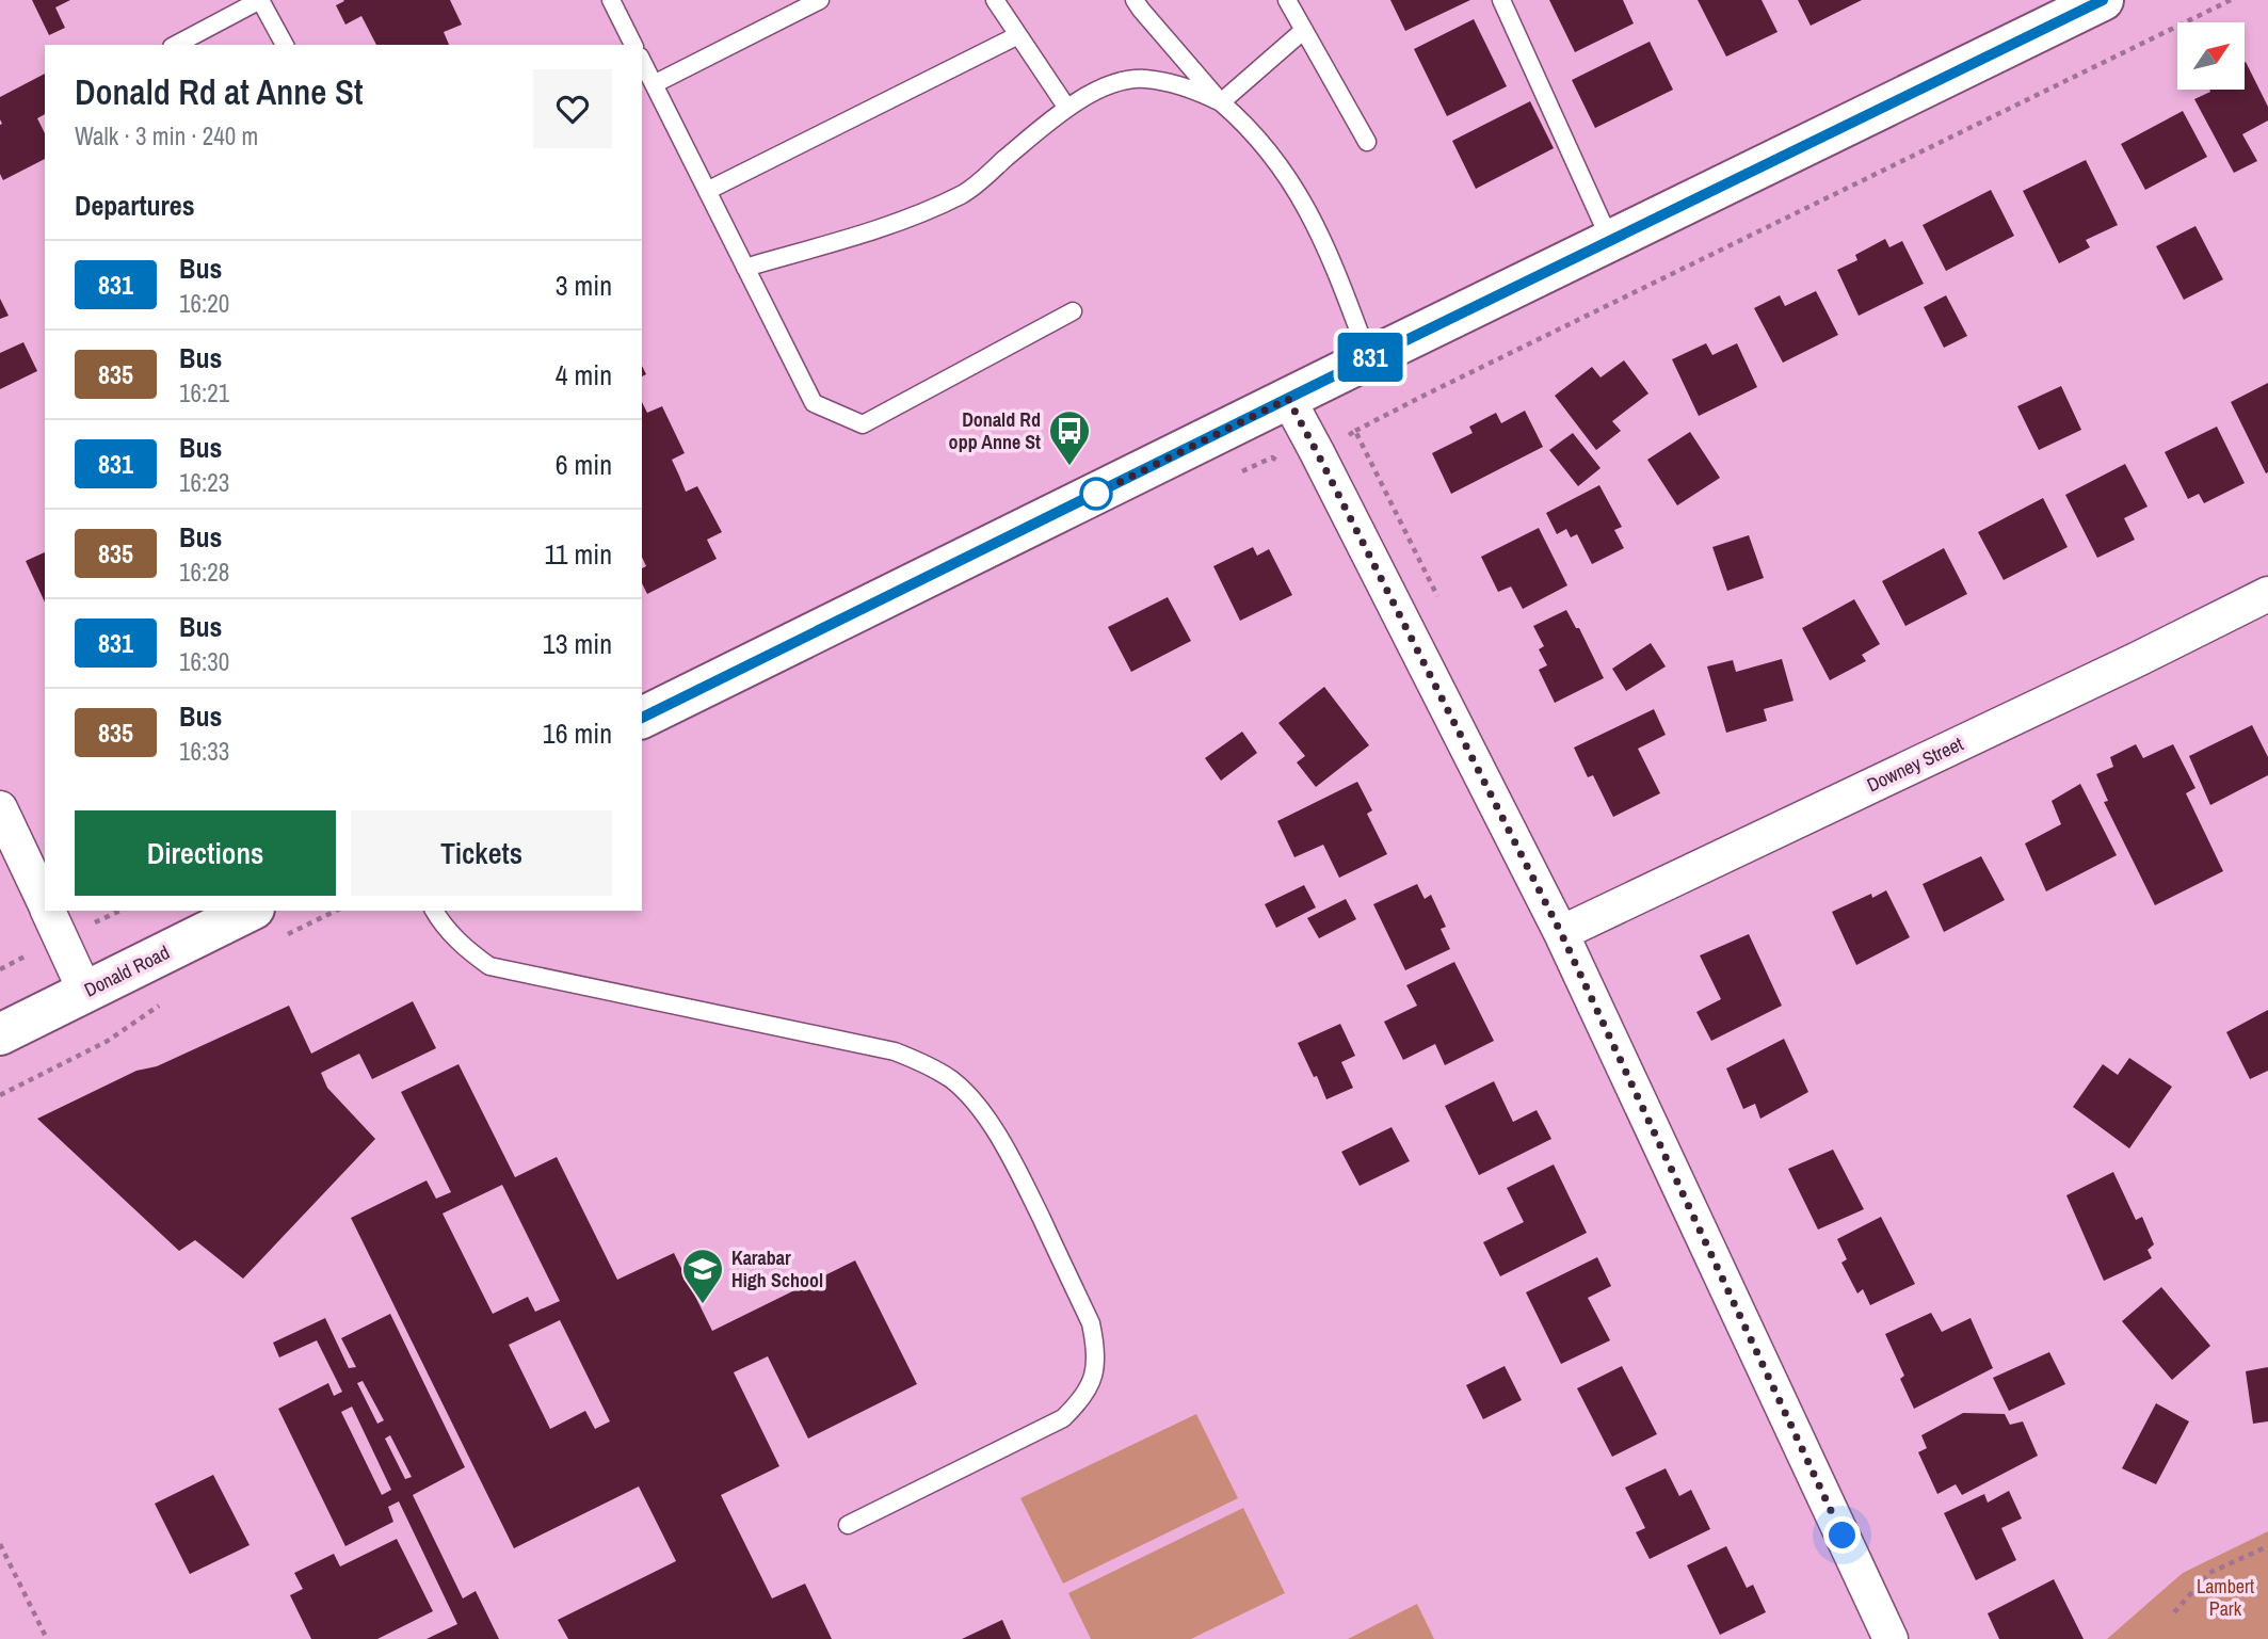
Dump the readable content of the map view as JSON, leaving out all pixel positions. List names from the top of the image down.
{
  "streets": {
    "street": ["Downey Street", "Donald Road"]
  },
  "parks": ["Lambert Park"],
  "places": {
    "bus stop": ["Donald Rd opp Anne St"],
    "school or university": ["Karabar High School"]
  },
  "lines": ["bus line 831"],
  "north": "top right",
  "page": {
    "on_map": "831",
    "heading": [
      ["Donald Rd at Anne St", "Walk · 3 min · 240 m"],
      "Departures"
    ],
    "list": [
      {
        "mark": "831",
        "name": "Bus",
        "note": "16:20",
        "value": "3 min"
      },
      {
        "mark": "835",
        "name": "Bus",
        "note": "16:21",
        "value": "4 min"
      },
      {
        "mark": "831",
        "name": "Bus",
        "note": "16:23",
        "value": "6 min"
      },
      {
        "mark": "835",
        "name": "Bus",
        "note": "16:28",
        "value": "11 min"
      },
      {
        "mark": "831",
        "name": "Bus",
        "note": "16:30",
        "value": "13 min"
      },
      {
        "mark": "835",
        "name": "Bus",
        "note": "16:33",
        "value": "16 min"
      }
    ],
    "buttons": ["Directions", "Tickets"]
  }
}
